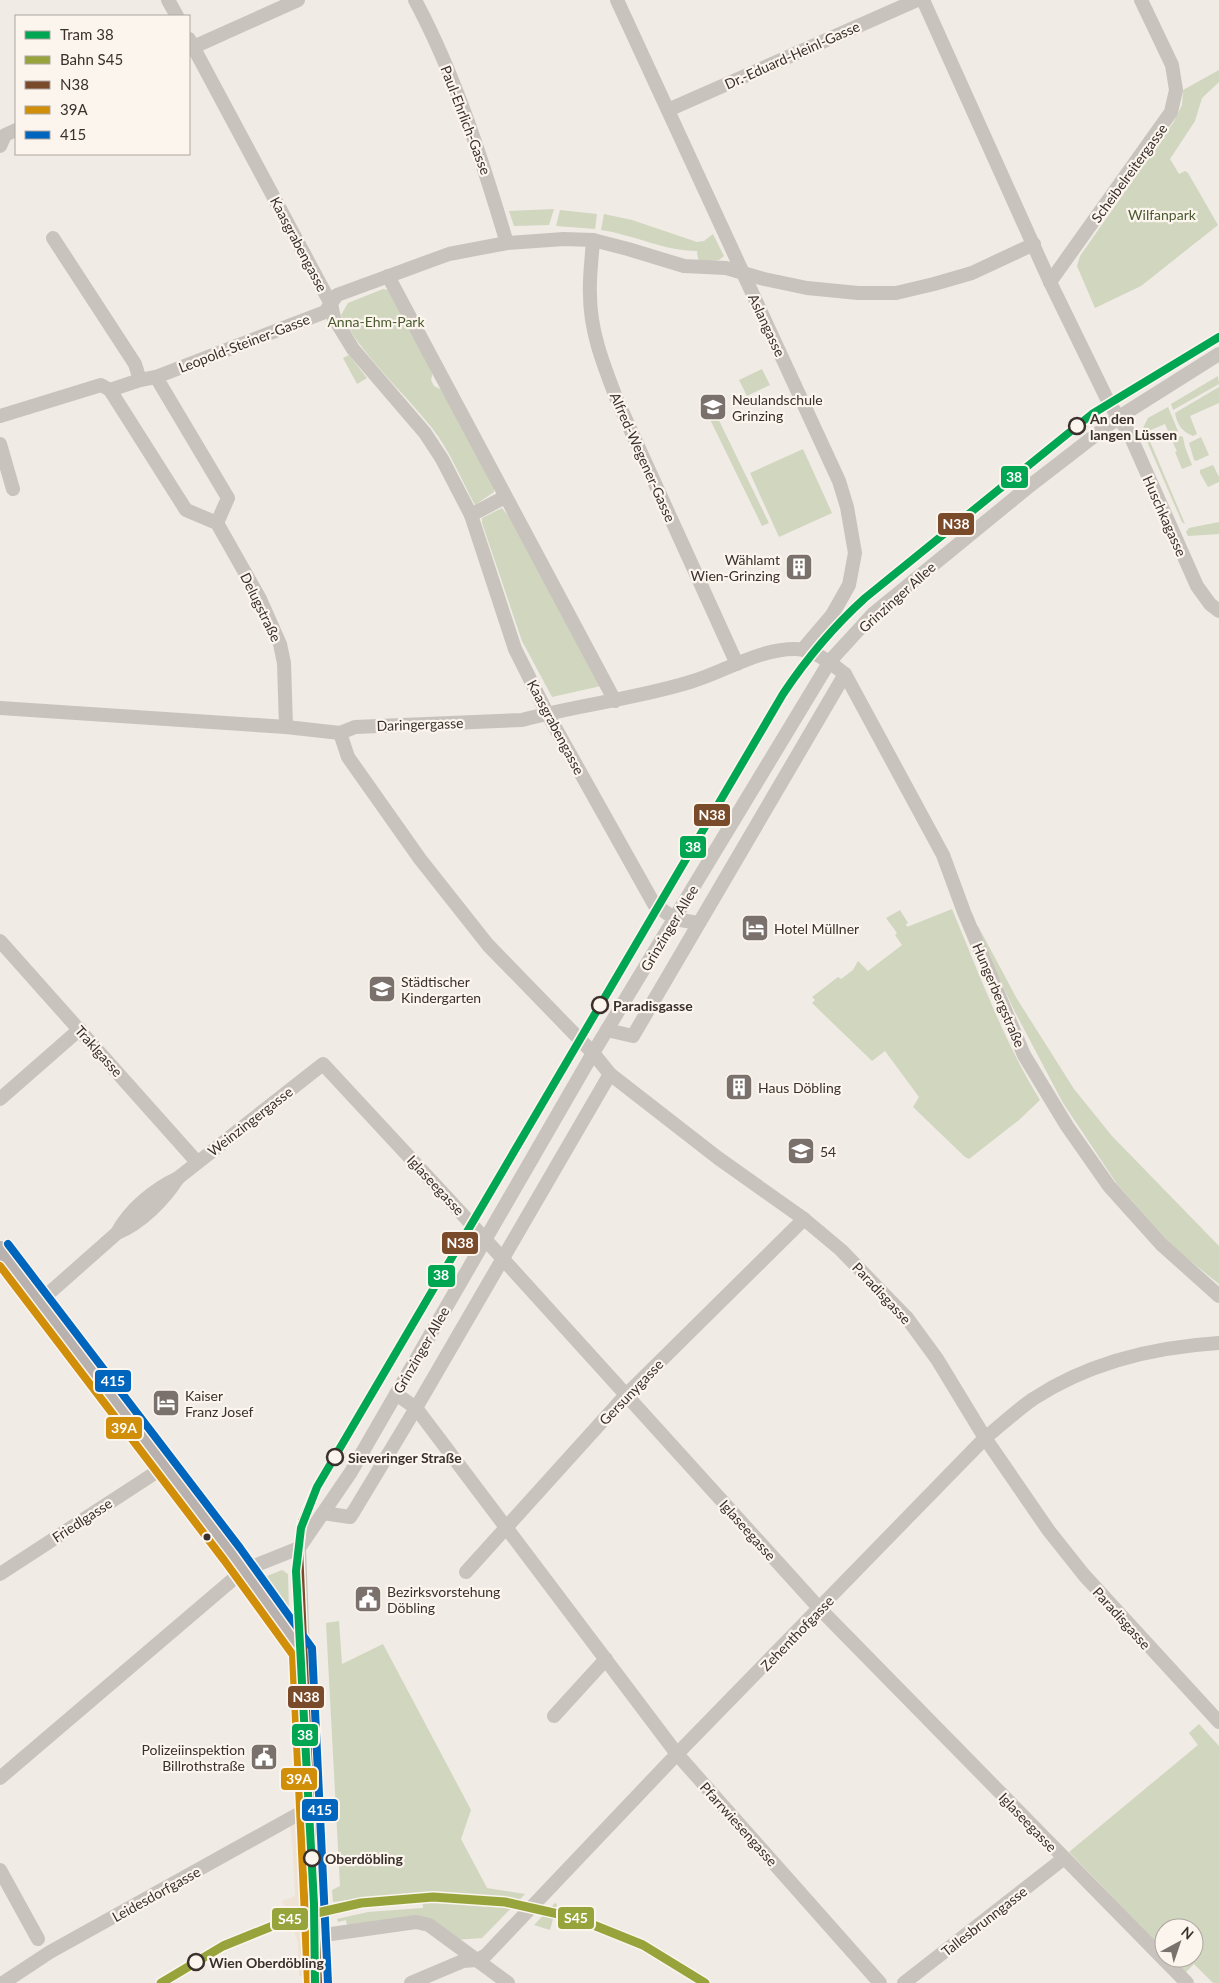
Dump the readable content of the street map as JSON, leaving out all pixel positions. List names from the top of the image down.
{
  "streets": {
    "street": [
      "Dr.-Eduard-Heinl-Gasse",
      "Paul-Ehrlich-Gasse",
      "Scheibelreitergasse",
      "Kaasgrabengasse",
      "Aslangasse",
      "Leopold-Steiner-Gasse",
      "Alfred-Wegener-Gasse",
      "Huschkagasse",
      "Grinzinger Allee",
      "Delugstraße",
      "Daringergasse",
      "Hungerbergstraße",
      "Traklgasse",
      "Weinzingergasse",
      "Iglaseegasse",
      "Paradisgasse",
      "Gersunygasse",
      "Friedlgasse",
      "Zehenthofgasse",
      "Pfarrwiesengasse",
      "Leidesdorfgasse",
      "Tallesbrunngasse"
    ]
  },
  "crossings": [
    ["Dr.-Eduard-Heinl-Gasse", "Aslangasse"],
    ["Paul-Ehrlich-Gasse", "Leopold-Steiner-Gasse"],
    ["Kaasgrabengasse", "Leopold-Steiner-Gasse"],
    ["Kaasgrabengasse", "Grinzinger Allee"],
    ["Kaasgrabengasse", "Daringergasse"],
    ["Aslangasse", "Leopold-Steiner-Gasse"],
    ["Aslangasse", "Daringergasse"],
    ["Leopold-Steiner-Gasse", "Alfred-Wegener-Gasse"],
    ["Alfred-Wegener-Gasse", "Daringergasse"],
    ["Huschkagasse", "Grinzinger Allee"],
    ["Grinzinger Allee", "Daringergasse"],
    ["Grinzinger Allee", "Hungerbergstraße"],
    ["Grinzinger Allee", "Iglaseegasse"],
    ["Grinzinger Allee", "Paradisgasse"],
    ["Grinzinger Allee", "Pfarrwiesengasse"],
    ["Delugstraße", "Daringergasse"],
    ["Daringergasse", "Hungerbergstraße"],
    ["Daringergasse", "Paradisgasse"],
    ["Traklgasse", "Weinzingergasse"],
    ["Weinzingergasse", "Iglaseegasse"],
    ["Iglaseegasse", "Gersunygasse"],
    ["Iglaseegasse", "Zehenthofgasse"],
    ["Iglaseegasse", "Tallesbrunngasse"],
    ["Paradisgasse", "Gersunygasse"],
    ["Paradisgasse", "Zehenthofgasse"],
    ["Gersunygasse", "Pfarrwiesengasse"],
    ["Zehenthofgasse", "Pfarrwiesengasse"]
  ],
  "parks": ["Wilfanpark", "Anna-Ehm-Park"],
  "places": {
    "school or university": ["Neulandschule Grinzing", "Städtischer Kindergarten", "54"],
    "other": [
      "An den langen Lüssen",
      "Paradisgasse",
      "Sieveringer Straße",
      "Oberdöbling",
      "Wien Oberdöbling"
    ],
    "building": ["Wählamt Wien-Grinzing", "Haus Döbling"],
    "hotel": ["Hotel Müllner", "Kaiser Franz Josef"],
    "public building": ["Bezirksvorstehung Döbling", "Polizeiinspektion Billrothstraße"]
  },
  "lines": [
    "tram line 38",
    "transit line N38",
    "transit line 415",
    "transit line 39A",
    "rail line S45"
  ],
  "legend": [
    "Tram 38",
    "Bahn S45",
    "N38",
    "39A",
    "415"
  ],
  "north": "top right"
}
